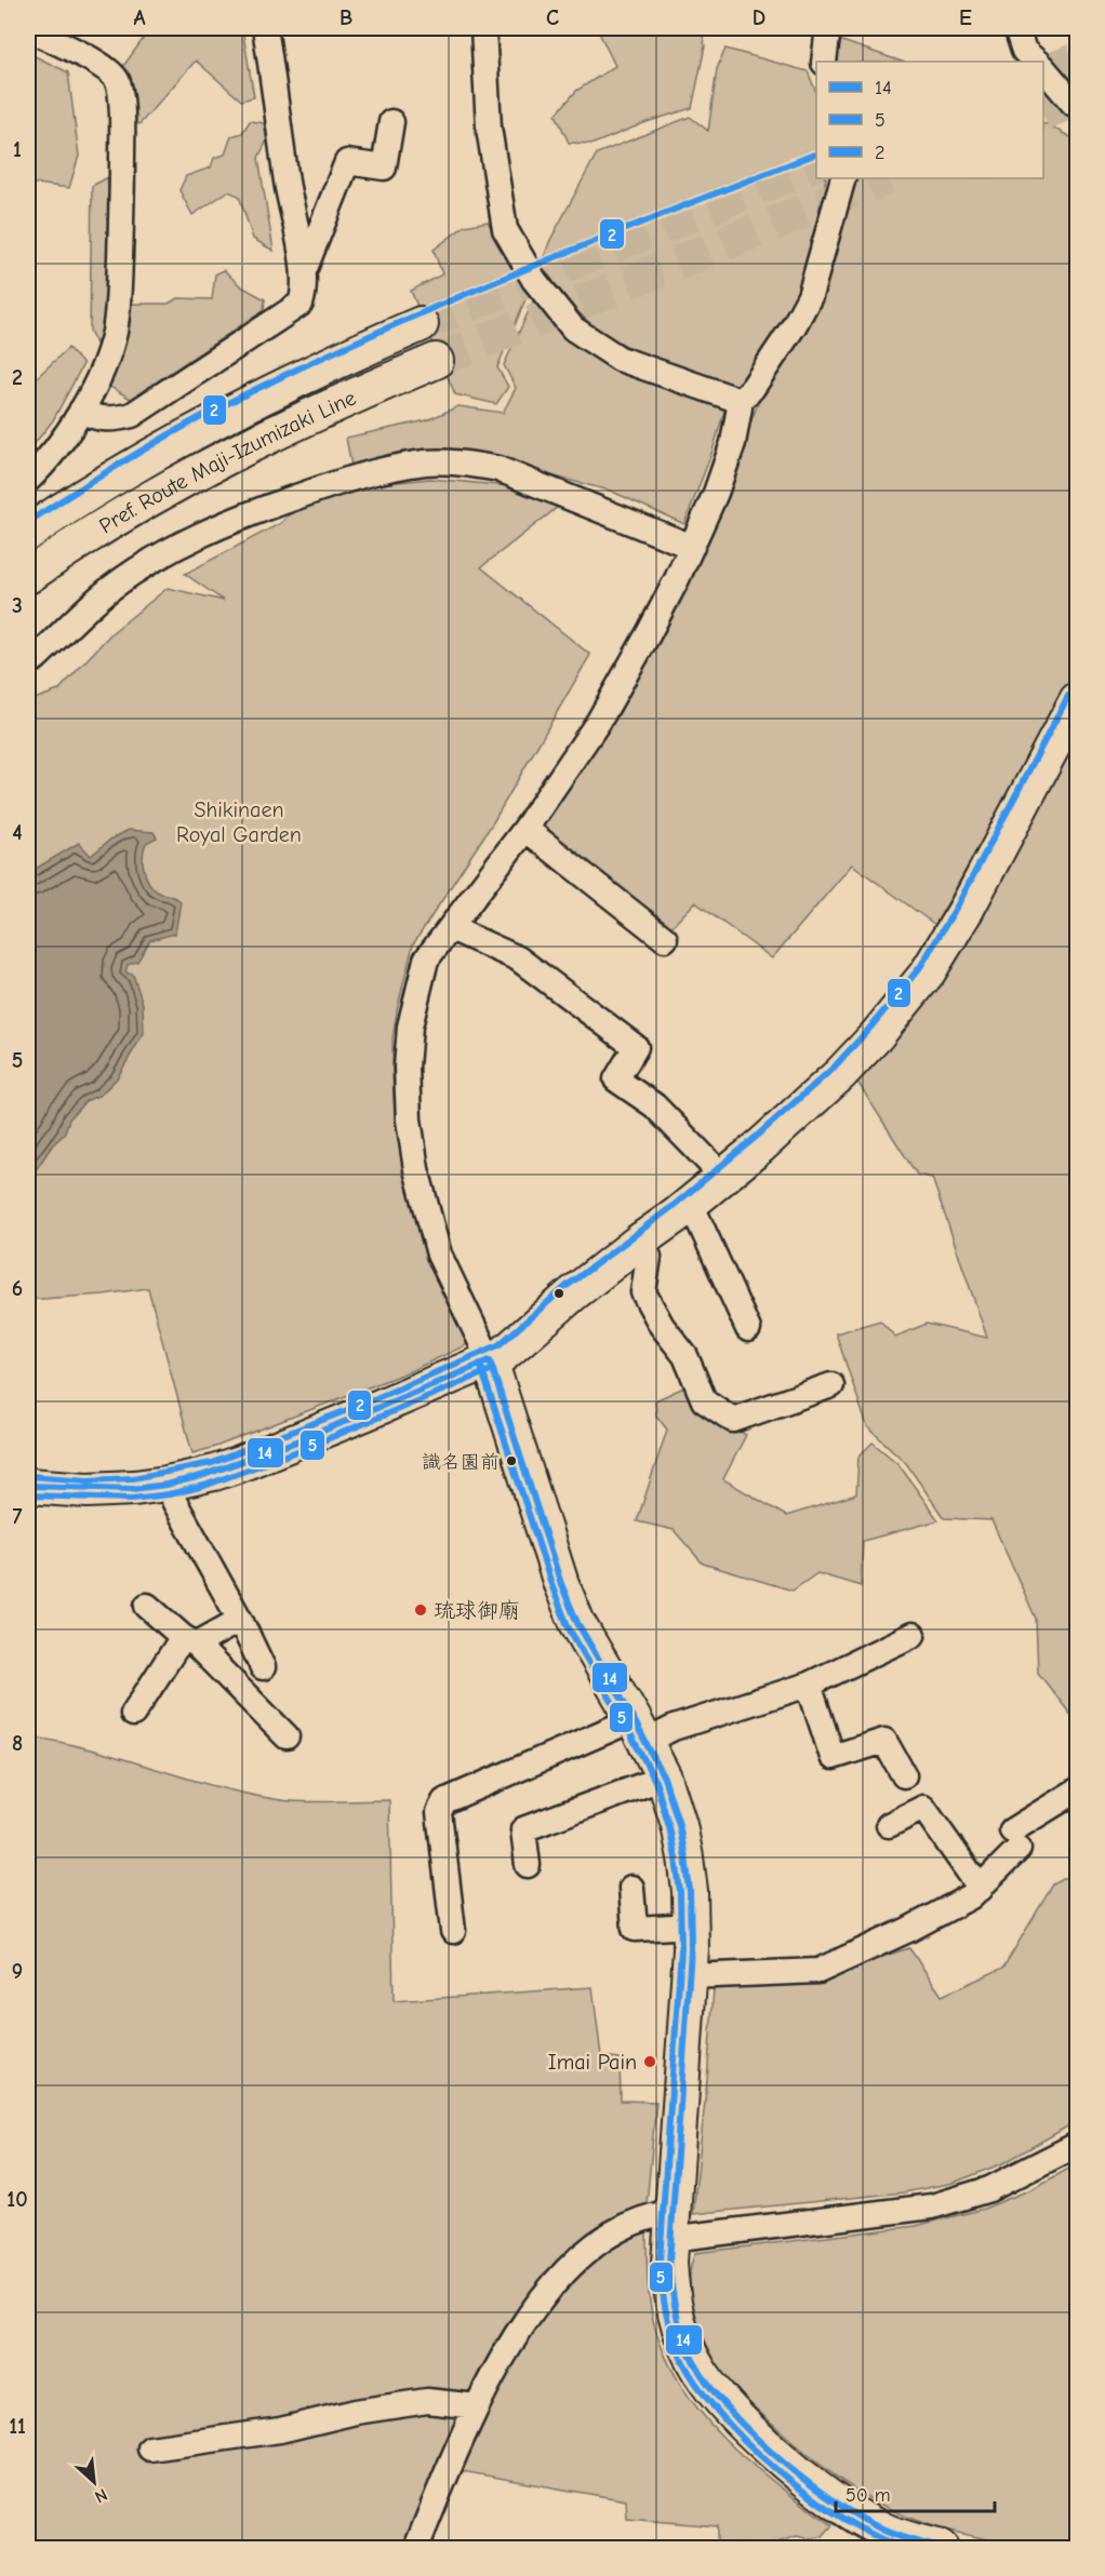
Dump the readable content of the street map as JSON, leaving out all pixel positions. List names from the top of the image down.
{
  "streets": {
    "main road": ["Pref. Route Maji-Izumizaki Line"]
  },
  "parks": ["Shikinaen Royal Garden"],
  "places": ["識名園前", "琉球御廟", "Imai Pain"],
  "lines": ["transit line 2", "transit line 14", "transit line 5"],
  "legend": ["14", "5", "2"],
  "scale_bar": "50 m",
  "north": "bottom right",
  "grid": {
    "columns": [
      "A",
      "B",
      "C",
      "D",
      "E"
    ],
    "rows": [
      "1",
      "2",
      "3",
      "4",
      "5",
      "6",
      "7",
      "8",
      "9",
      "10",
      "11"
    ]
  }
}
